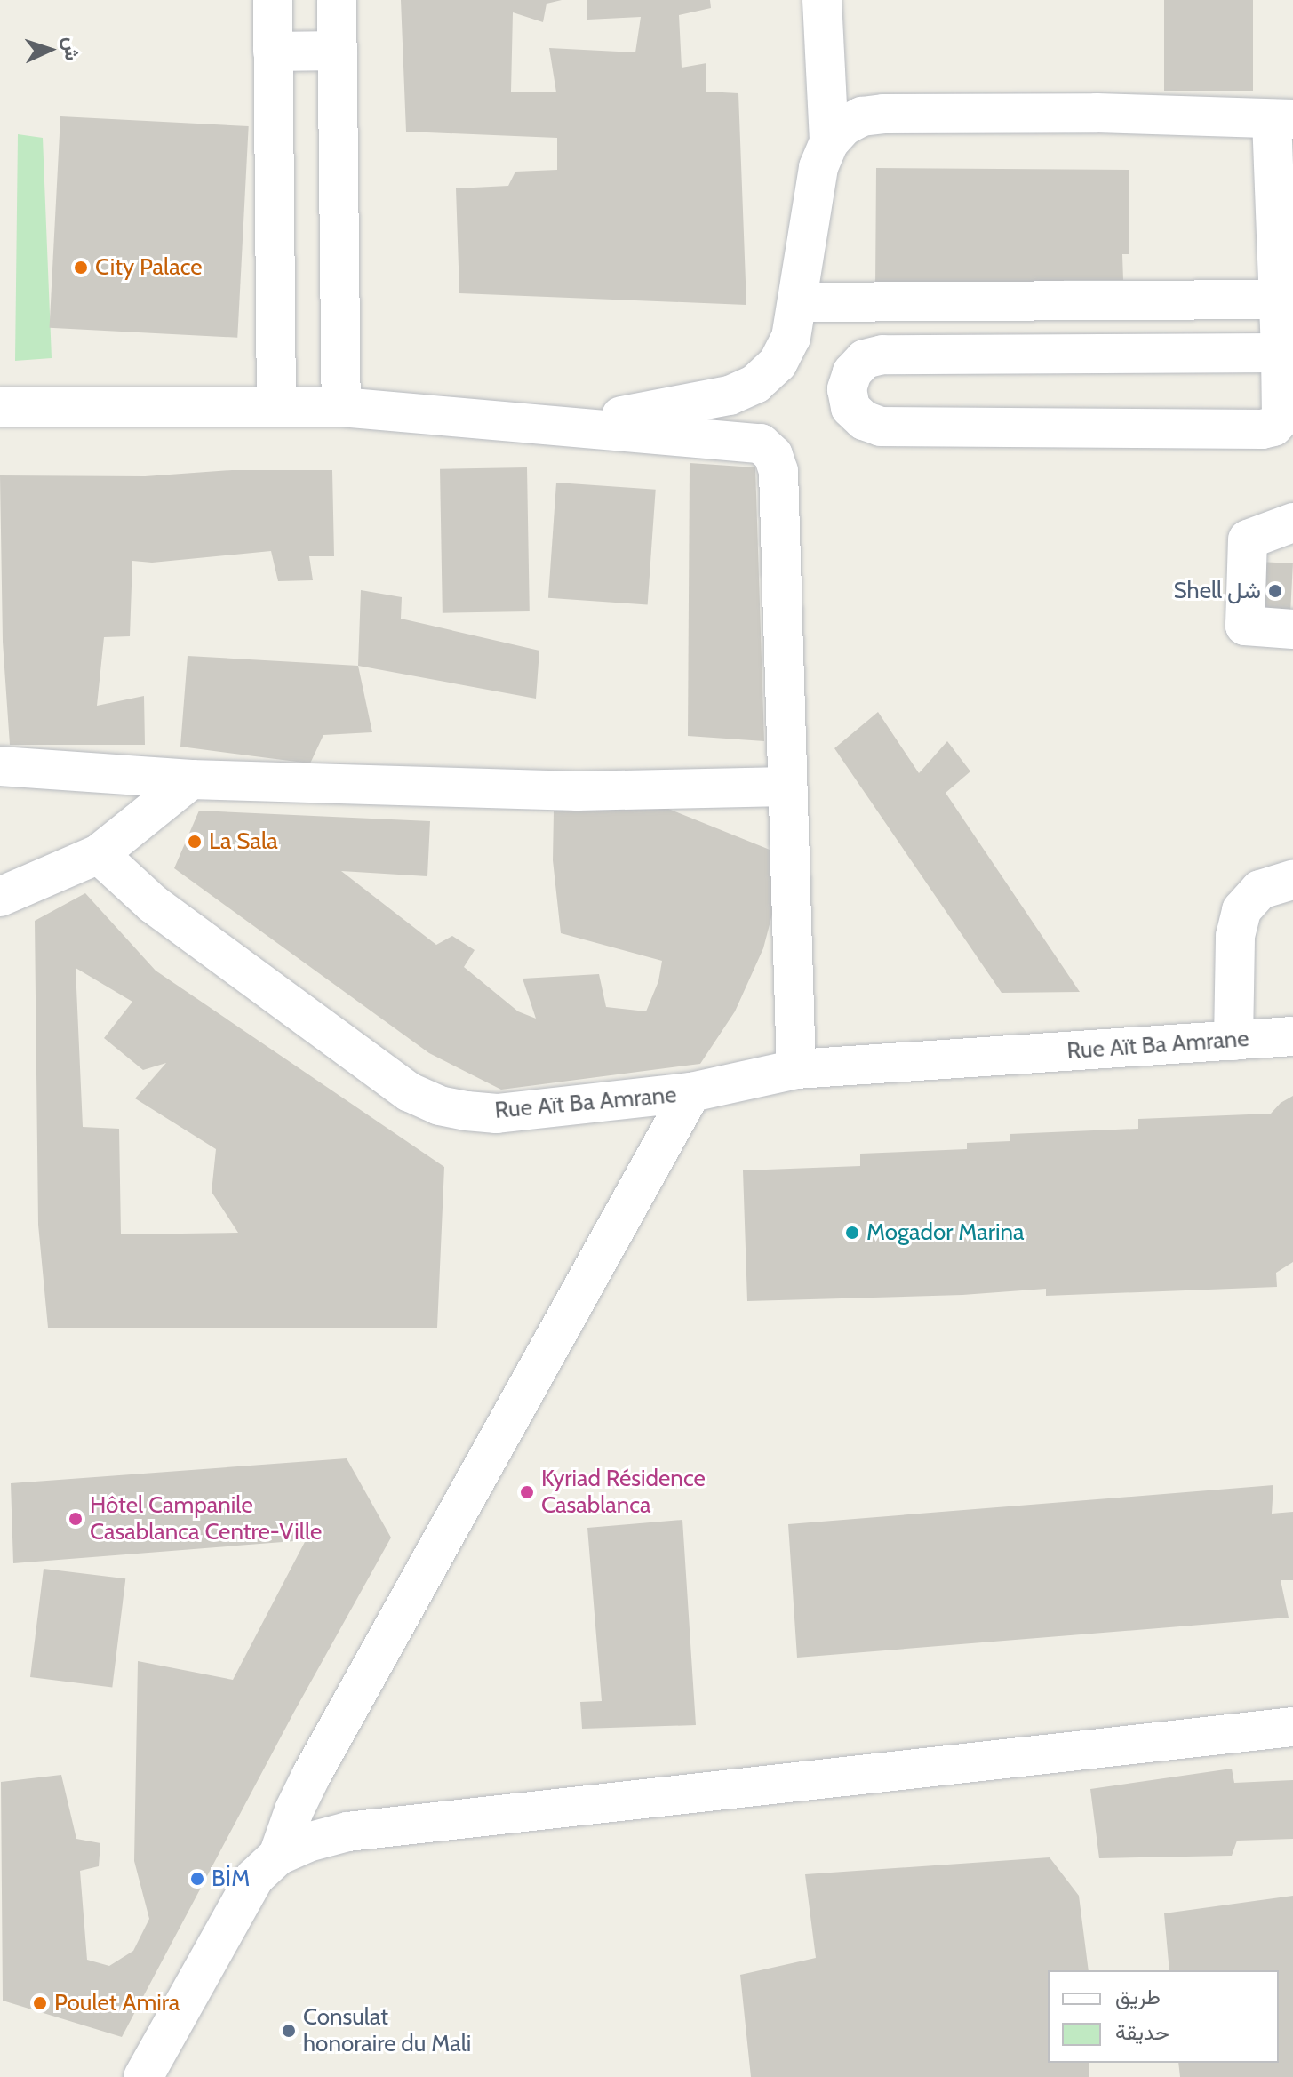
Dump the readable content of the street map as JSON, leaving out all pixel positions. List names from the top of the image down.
{
  "streets": {
    "street": ["Rue Aït Ba Amrane"]
  },
  "places": [
    "City Palace",
    "Shell شل",
    "La Sala",
    "Mogador Marina",
    "Kyriad Résidence Casablanca",
    "Hôtel Campanile Casablanca Centre-Ville",
    "BİM",
    "Poulet Amira",
    "Consulat honoraire du Mali"
  ],
  "legend": ["طريق", "حديقة"],
  "north": "right"
}
